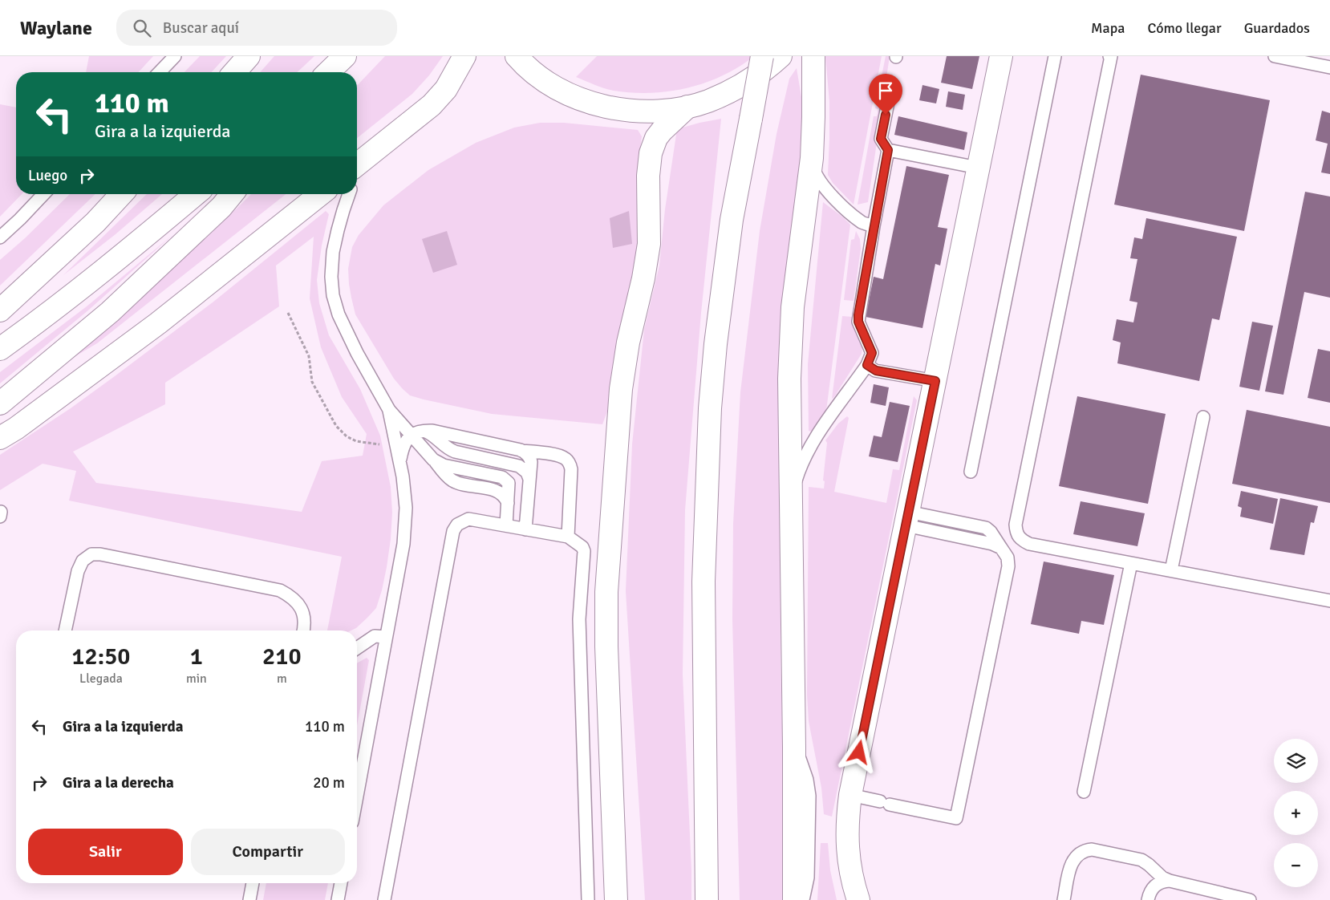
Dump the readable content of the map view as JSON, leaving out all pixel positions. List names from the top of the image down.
{
  "page": {
    "header": "Waylane",
    "search": "Buscar aquí",
    "nav": ["Mapa", "Cómo llegar", "Guardados"],
    "turn": ["110 m", "Gira a la izquierda"],
    "then": "Luego",
    "eta": [
      "12:50",
      "Llegada",
      "1",
      "min",
      "210",
      "m"
    ],
    "list": [
      {
        "name": "Gira a la izquierda",
        "value": "110 m"
      },
      {
        "name": "Gira a la derecha",
        "value": "20 m"
      }
    ],
    "map_buttons": ["+", "−"],
    "buttons": ["Salir", "Compartir"]
  }
}
